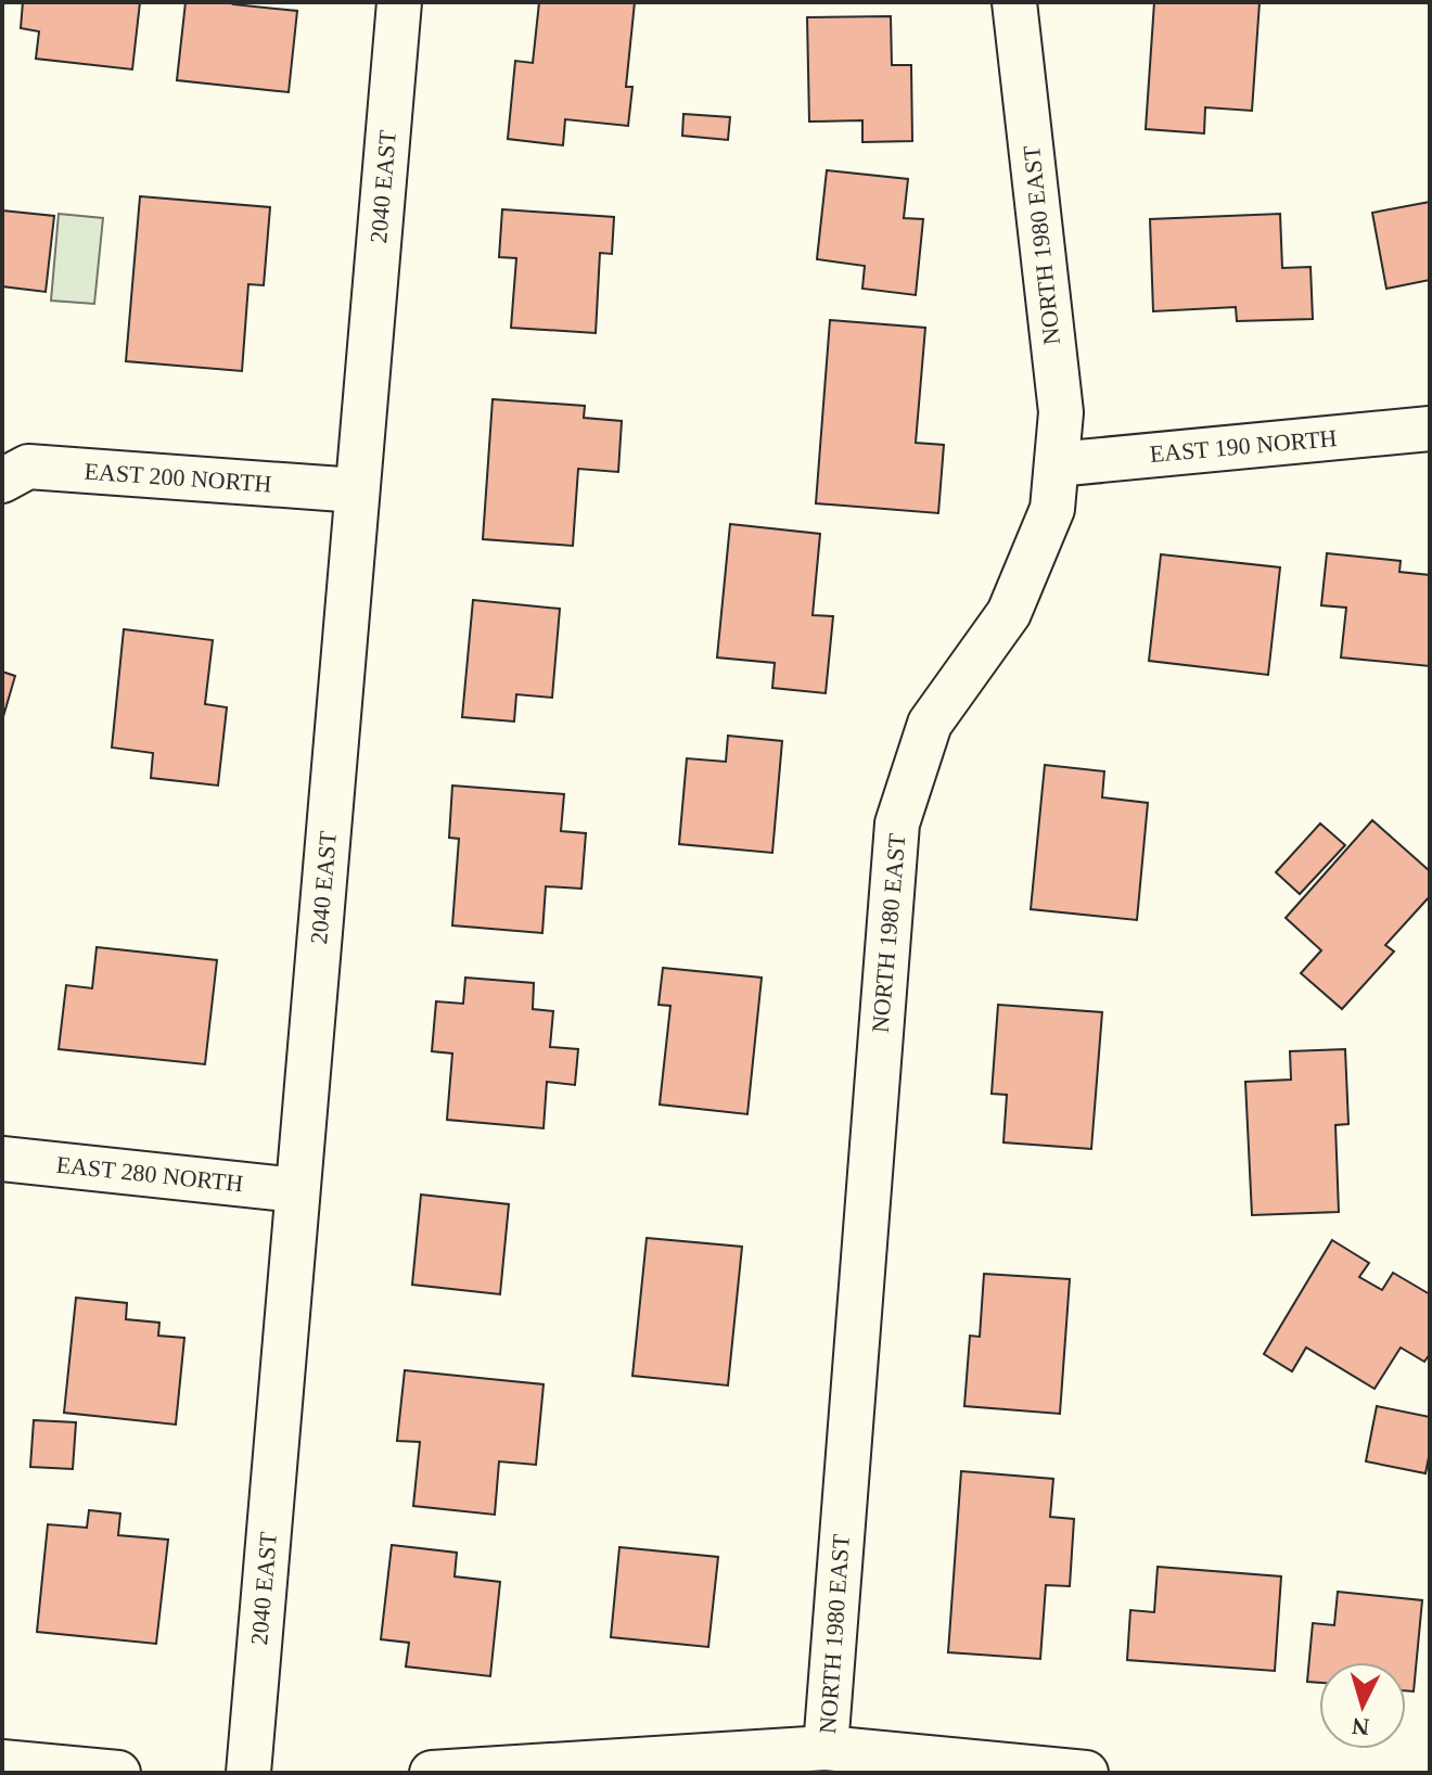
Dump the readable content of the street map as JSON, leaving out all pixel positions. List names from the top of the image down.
{
  "streets": {
    "street": [
      "2040 EAST",
      "NORTH 1980 EAST",
      "EAST 190 NORTH",
      "EAST 200 NORTH",
      "EAST 280 NORTH"
    ]
  },
  "crossings": [
    ["2040 EAST", "EAST 200 NORTH"],
    ["2040 EAST", "EAST 280 NORTH"],
    ["NORTH 1980 EAST", "EAST 190 NORTH"]
  ],
  "north": "bottom"
}
